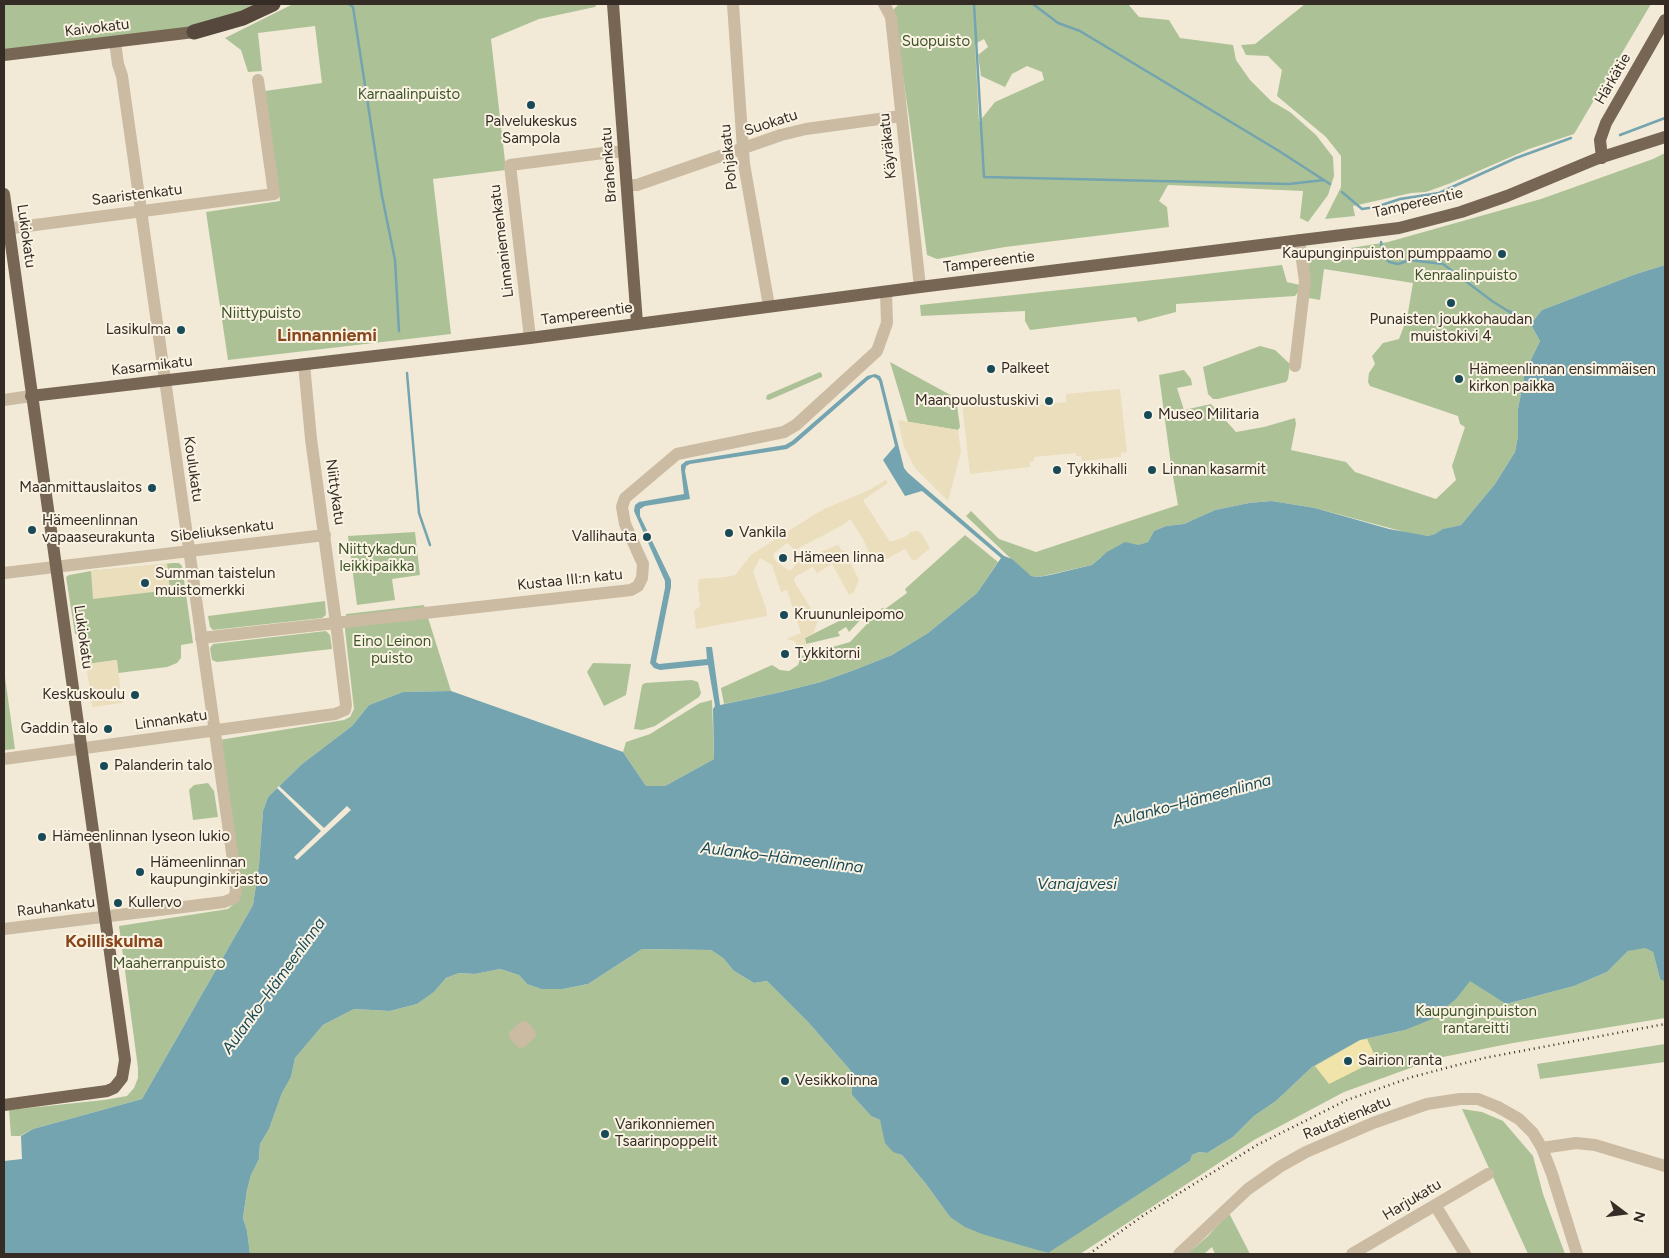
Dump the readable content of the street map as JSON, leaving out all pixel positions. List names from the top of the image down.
{
  "streets": {
    "main road": [
      "Kaivokatu",
      "Härkätie",
      "Brahenkatu",
      "Tampereentie",
      "Lukiokatu",
      "Kasarmikatu"
    ],
    "street": [
      "Suokatu",
      "Käyräkatu",
      "Pohjakatu",
      "Saaristenkatu",
      "Linnaniemenkatu",
      "Koulukatu",
      "Niittykatu",
      "Sibeliuksenkatu",
      "Kustaa III:n katu",
      "Linnankatu",
      "Rauhankatu",
      "Rautatienkatu",
      "Harjukatu"
    ]
  },
  "crossings": [
    ["Kaivokatu", "Koulukatu"],
    ["Härkätie", "Tampereentie"],
    ["Suokatu", "Käyräkatu"],
    ["Suokatu", "Pohjakatu"],
    ["Suokatu", "Brahenkatu"],
    ["Käyräkatu", "Tampereentie"],
    ["Pohjakatu", "Tampereentie"],
    ["Brahenkatu", "Tampereentie"],
    ["Brahenkatu", "Linnaniemenkatu"],
    ["Saaristenkatu", "Lukiokatu"],
    ["Saaristenkatu", "Koulukatu"],
    ["Tampereentie", "Linnaniemenkatu"],
    ["Tampereentie", "Kasarmikatu"],
    ["Tampereentie", "Niittykatu"],
    ["Tampereentie", "Kustaa III:n katu"],
    ["Lukiokatu", "Kasarmikatu"],
    ["Lukiokatu", "Sibeliuksenkatu"],
    ["Lukiokatu", "Linnankatu"],
    ["Lukiokatu", "Rauhankatu"],
    ["Kasarmikatu", "Koulukatu"],
    ["Kasarmikatu", "Niittykatu"],
    ["Koulukatu", "Sibeliuksenkatu"],
    ["Koulukatu", "Kustaa III:n katu"],
    ["Koulukatu", "Linnankatu"],
    ["Koulukatu", "Rauhankatu"],
    ["Niittykatu", "Sibeliuksenkatu"],
    ["Niittykatu", "Kustaa III:n katu"],
    ["Niittykatu", "Linnankatu"]
  ],
  "districts": ["Linnanniemi", "Koilliskulma"],
  "water": ["Aulanko–Hämeenlinna", "Vanajavesi"],
  "parks": [
    "Suopuisto",
    "Karnaalinpuisto",
    "Kenraalinpuisto",
    "Niittypuisto",
    "Niittykadun leikkipaikka",
    "Eino Leinon puisto",
    "Maaherranpuisto",
    "Kaupunginpuiston rantareitti"
  ],
  "places": [
    "Palvelukeskus Sampola",
    "Kaupunginpuiston pumppaamo",
    "Punaisten joukkohaudan muistokivi 4",
    "Lasikulma",
    "Palkeet",
    "Hämeenlinnan ensimmäisen kirkon paikka",
    "Maanpuolustuskivi",
    "Museo Militaria",
    "Tykkihalli",
    "Linnan kasarmit",
    "Maanmittauslaitos",
    "Hämeenlinnan vapaaseurakunta",
    "Vankila",
    "Vallihauta",
    "Hämeen linna",
    "Summan taistelun muistomerkki",
    "Kruununleipomo",
    "Tykkitorni",
    "Keskuskoulu",
    "Gaddin talo",
    "Palanderin talo",
    "Hämeenlinnan lyseon lukio",
    "Hämeenlinnan kaupunginkirjasto",
    "Kullervo",
    "Sairion ranta",
    "Vesikkolinna",
    "Varikonniemen Tsaarinpoppelit"
  ],
  "north": "right"
}
